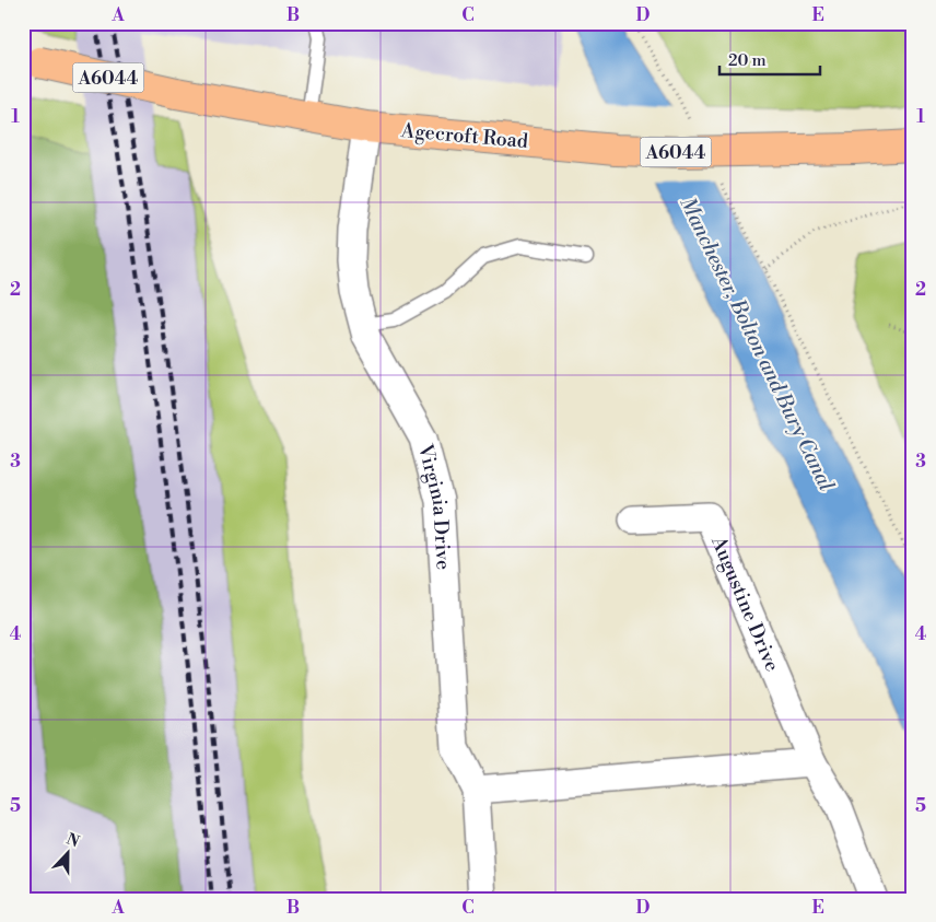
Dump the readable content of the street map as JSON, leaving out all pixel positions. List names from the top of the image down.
{
  "streets": {
    "main road": ["A6044", "Agecroft Road"],
    "street": ["Virginia Drive", "Augustine Drive"]
  },
  "crossings": [
    ["Agecroft Road", "Virginia Drive"]
  ],
  "water": ["Manchester, Bolton and Bury Canal"],
  "scale_bar": "20 m",
  "north": "top",
  "grid": {
    "columns": [
      "A",
      "B",
      "C",
      "D",
      "E"
    ],
    "rows": [
      "1",
      "2",
      "3",
      "4",
      "5"
    ]
  }
}
